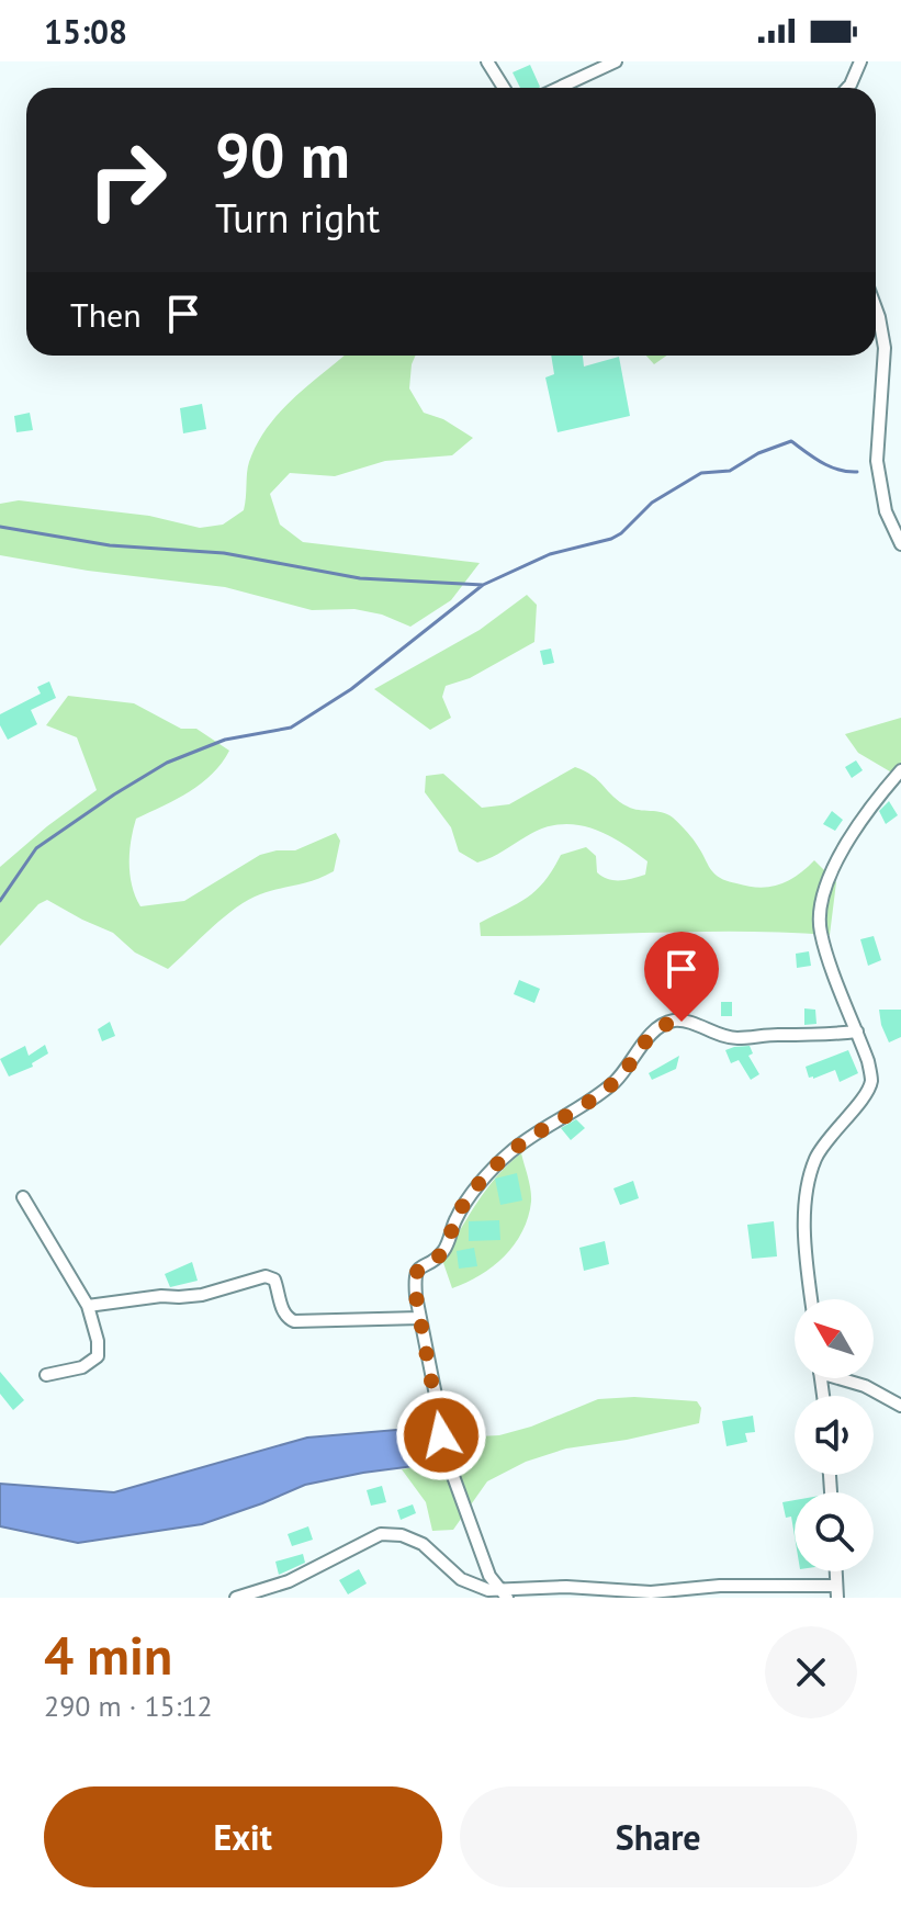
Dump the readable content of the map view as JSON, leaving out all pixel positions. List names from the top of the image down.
{
  "north": "top left",
  "page": {
    "status": "15:08",
    "turn": ["90 m", "Turn right"],
    "then": "Then",
    "heading": ["4 min", "290 m · 15:12"],
    "buttons": ["Exit", "Share"]
  }
}
